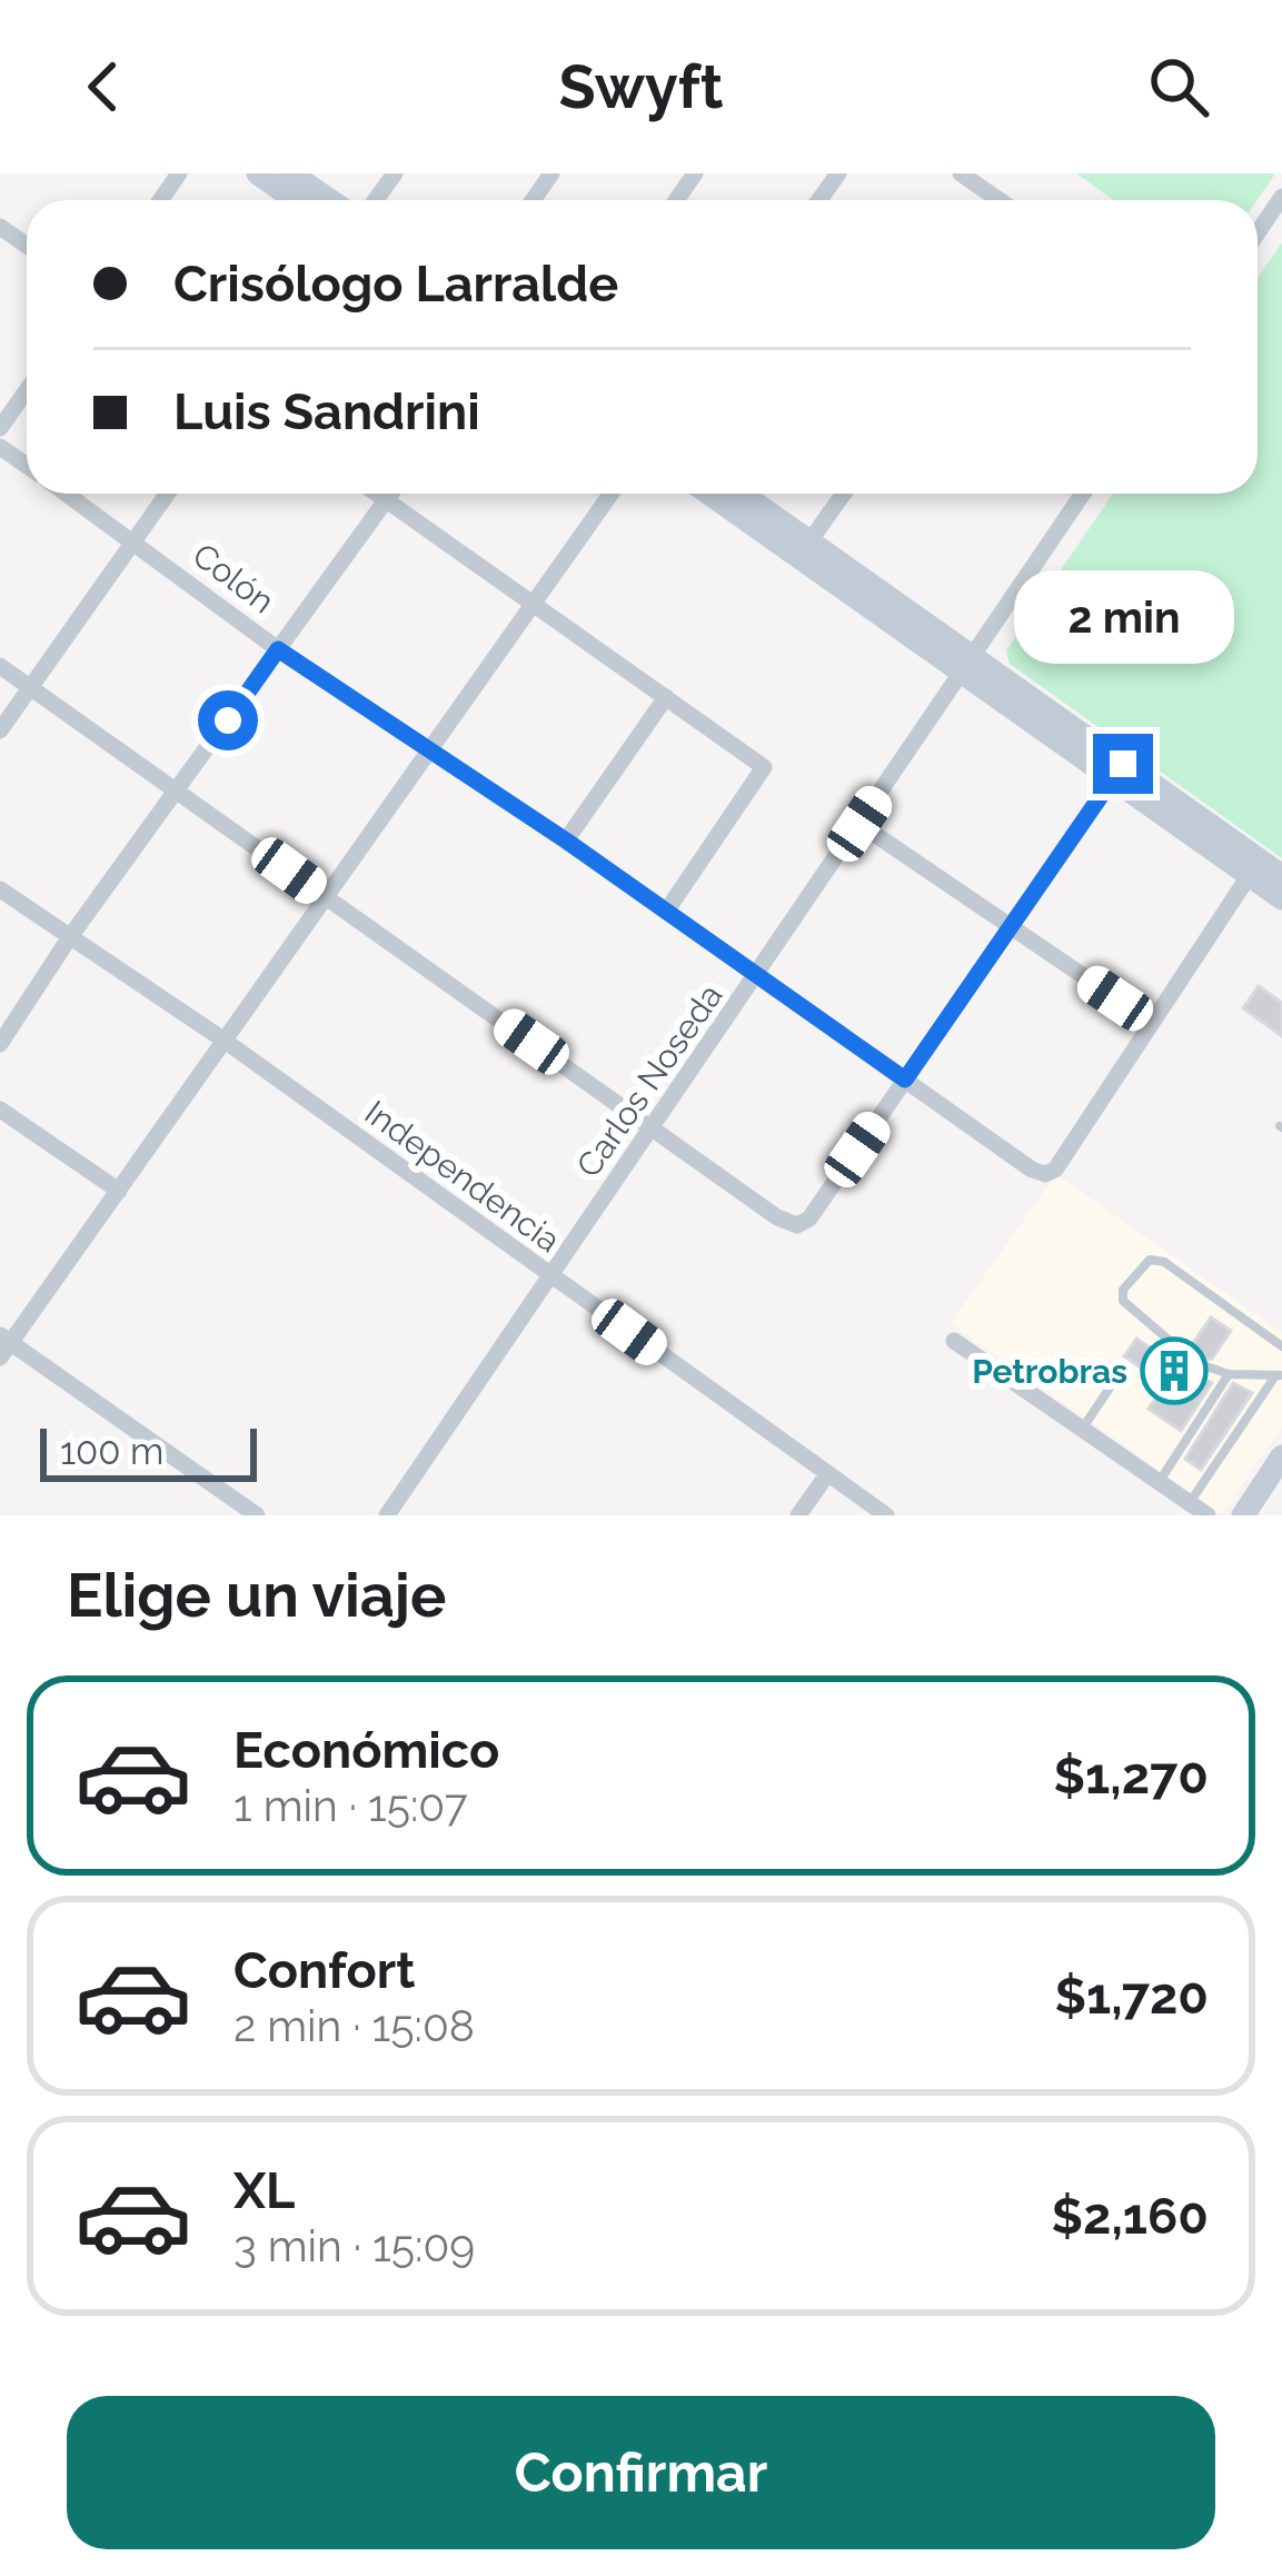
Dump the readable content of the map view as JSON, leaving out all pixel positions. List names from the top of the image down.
{
  "streets": {
    "street": ["Colón", "Carlos Noseda", "Independencia"]
  },
  "crossings": [
    ["Colón", "Carlos Noseda"],
    ["Carlos Noseda", "Independencia"]
  ],
  "places": {
    "building": ["Petrobras"]
  },
  "scale_bar": "100 m",
  "page": {
    "header": "Swyft",
    "banner": ["Crisólogo Larralde", "Luis Sandrini"],
    "bubble": "2 min",
    "scale": "100 m",
    "heading": "Elige un viaje",
    "list": [
      {
        "name": "Económico",
        "note": "1 min · 15:07",
        "value": "$1,270"
      },
      {
        "name": "Confort",
        "note": "2 min · 15:08",
        "value": "$1,720"
      },
      {
        "name": "XL",
        "note": "3 min · 15:09",
        "value": "$2,160"
      }
    ],
    "buttons": "Confirmar"
  }
}
